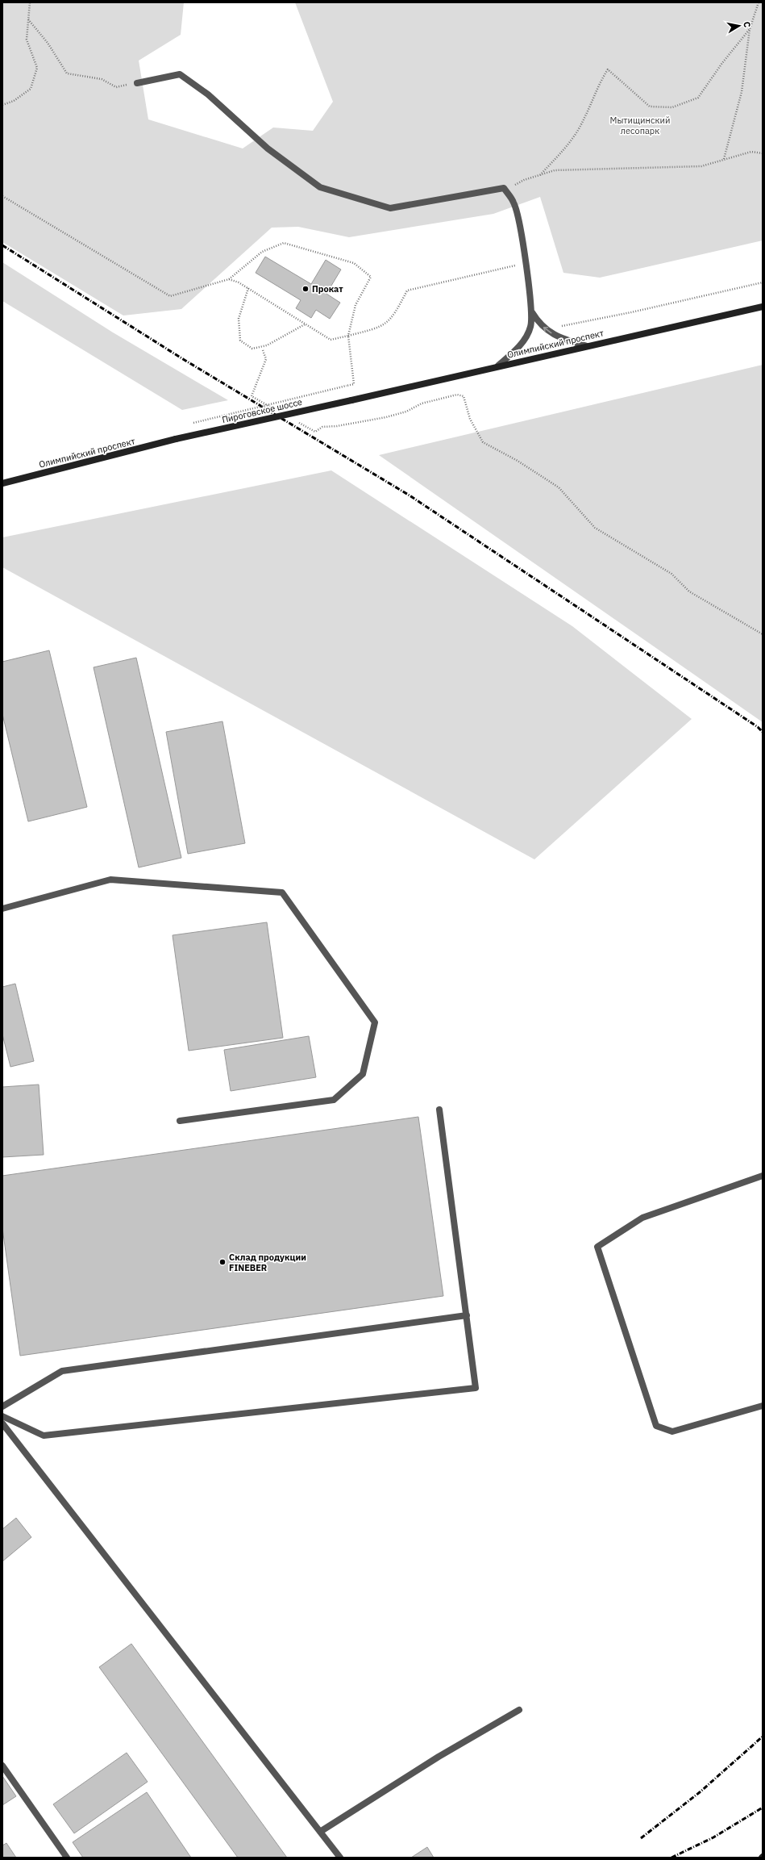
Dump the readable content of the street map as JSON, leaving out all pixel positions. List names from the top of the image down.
{
  "streets": {
    "main road": ["Олимпийский проспект", "Пироговское шоссе"]
  },
  "crossings": [
    ["Олимпийский проспект", "Пироговское шоссе"]
  ],
  "parks": ["Мытищинский лесопарк"],
  "places": ["Прокат", "Склад продукции FINEBER"],
  "north": "right"
}
